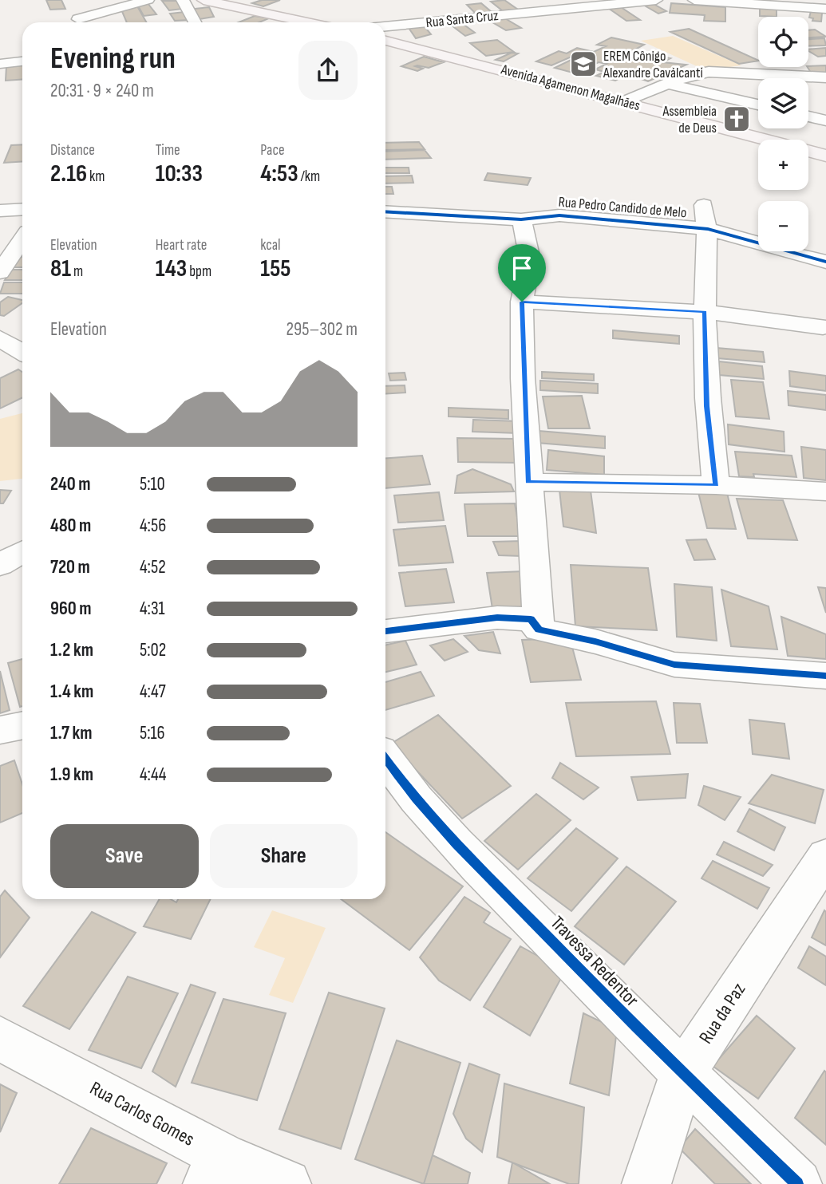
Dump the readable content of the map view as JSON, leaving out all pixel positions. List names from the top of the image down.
{
  "streets": {
    "main road": ["Avenida Agamenon Magalhães"],
    "street": [
      "Rua Santa Cruz",
      "Rua Pedro Candido de Melo",
      "Travessa Redentor",
      "Rua da Paz",
      "Rua Carlos Gomes"
    ]
  },
  "crossings": [
    ["Travessa Redentor", "Rua da Paz"]
  ],
  "places": {
    "school or university": ["EREM Cônigo Alexandre Caválcanti"],
    "church": ["Assembleia de Deus"]
  },
  "page": {
    "map_buttons": ["+", "−"],
    "heading": ["Evening run", "20:31 · 9 × 240 m"],
    "stats": [
      ["Distance", "2.16 km"],
      ["Time", "10:33"],
      ["Pace", "4:53 /km"],
      ["Elevation", "81 m"],
      ["Heart rate", "143 bpm"],
      ["kcal", "155"]
    ],
    "chart": ["Elevation", "295–302 m"],
    "list": [
      {
        "name": "240 m",
        "note": "5:10"
      },
      {
        "name": "480 m",
        "note": "4:56"
      },
      {
        "name": "720 m",
        "note": "4:52"
      },
      {
        "name": "960 m",
        "note": "4:31"
      },
      {
        "name": "1.2 km",
        "note": "5:02"
      },
      {
        "name": "1.4 km",
        "note": "4:47"
      },
      {
        "name": "1.7 km",
        "note": "5:16"
      },
      {
        "name": "1.9 km",
        "note": "4:44"
      }
    ],
    "buttons": ["Save", "Share"]
  }
}
